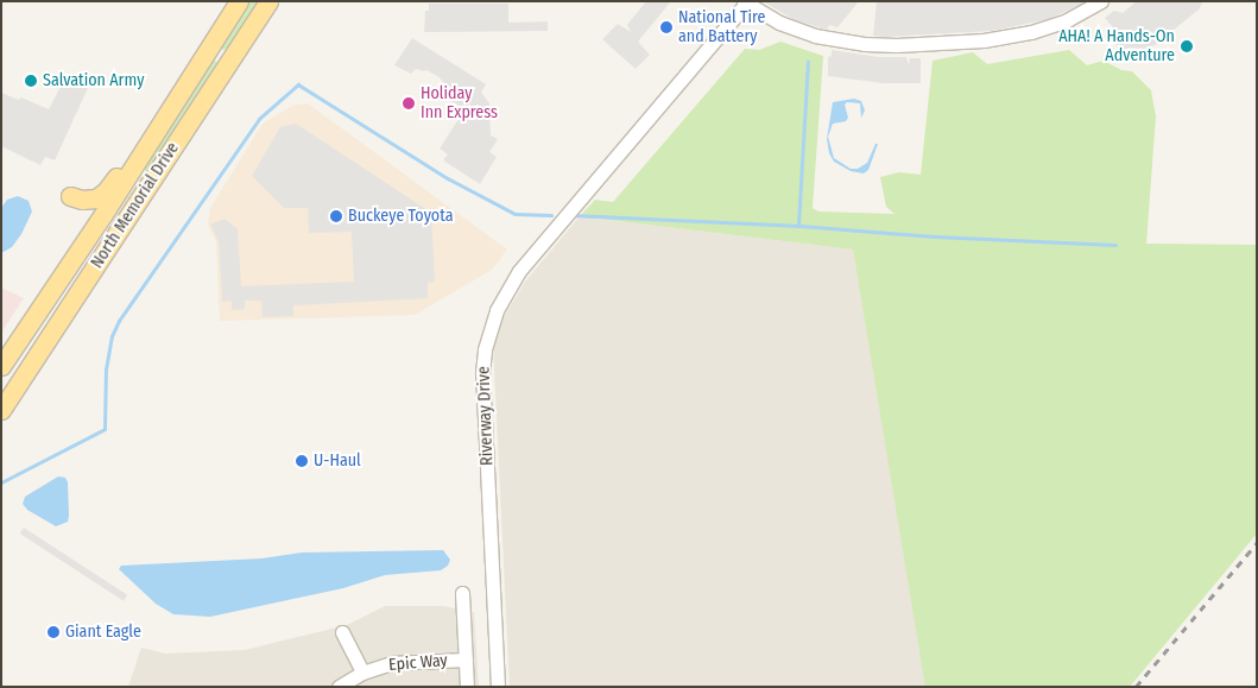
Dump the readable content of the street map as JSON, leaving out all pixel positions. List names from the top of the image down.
{
  "streets": {
    "main road": ["North Memorial Drive"],
    "street": ["Riverway Drive", "Epic Way"]
  },
  "places": [
    "National Tire and Battery",
    "AHA! A Hands-On Adventure",
    "Salvation Army",
    "Holiday Inn Express",
    "Buckeye Toyota",
    "U-Haul",
    "Giant Eagle"
  ]
}
